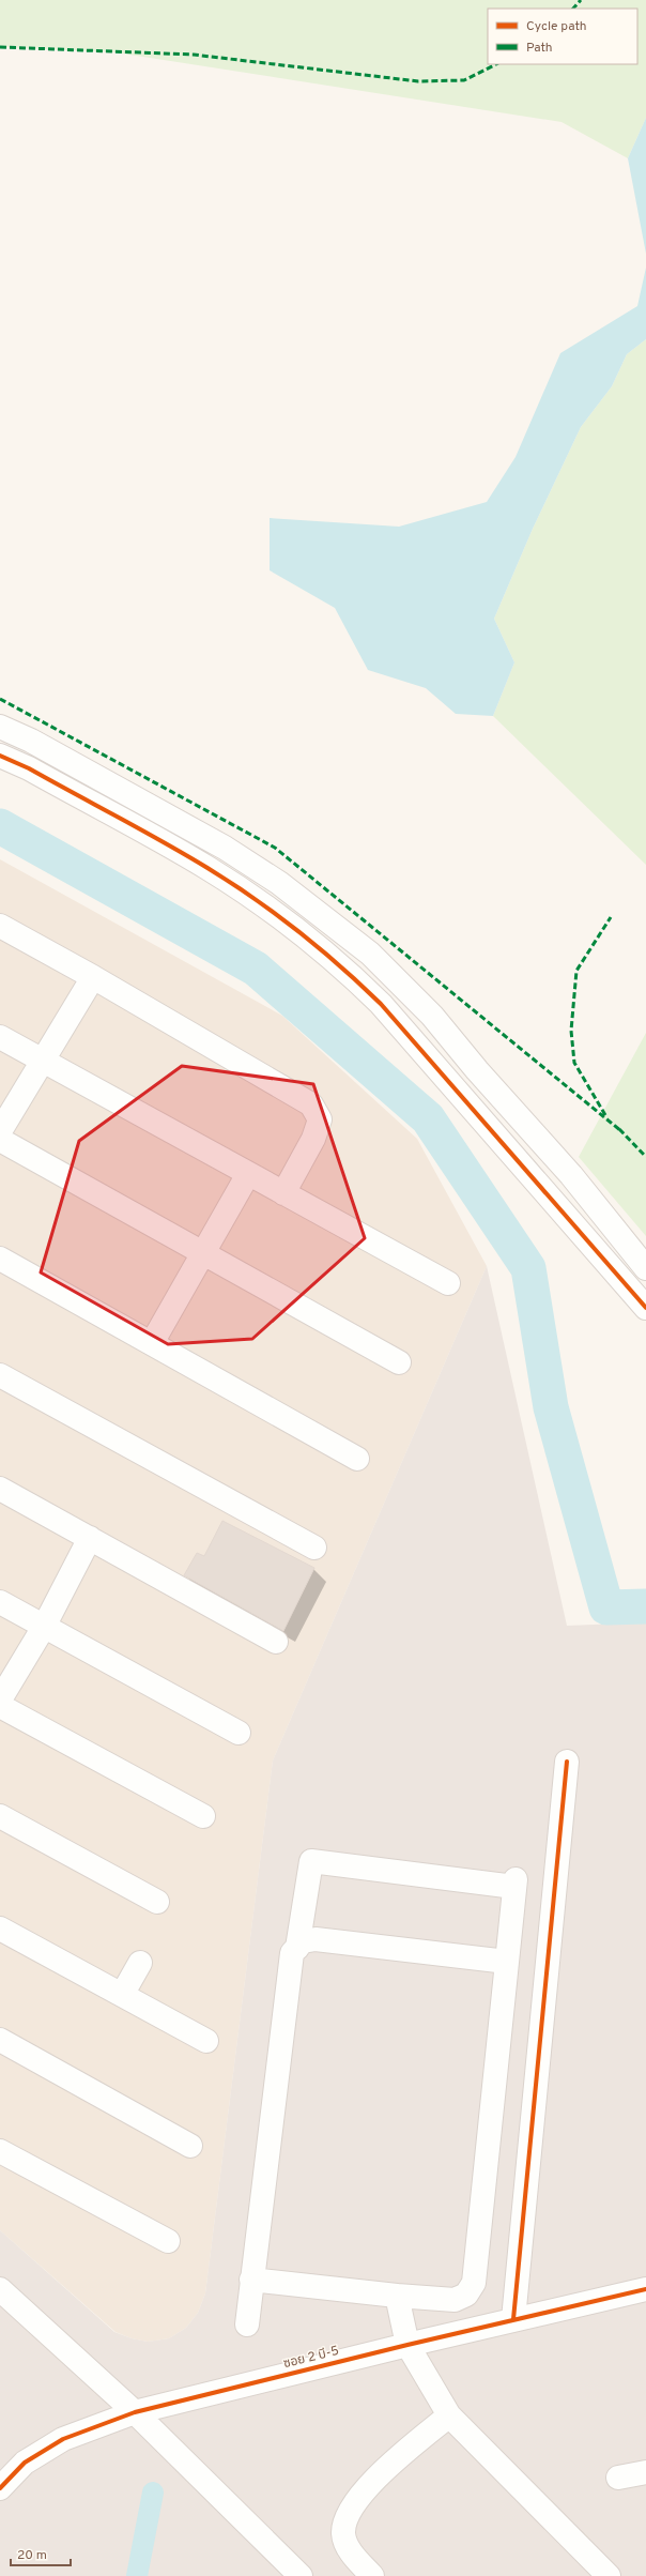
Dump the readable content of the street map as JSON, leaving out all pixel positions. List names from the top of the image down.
{
  "streets": {
    "street": ["ซอย 2 บี-5"]
  },
  "legend": ["Cycle path", "Path"],
  "scale_bar": "20 m"
}
